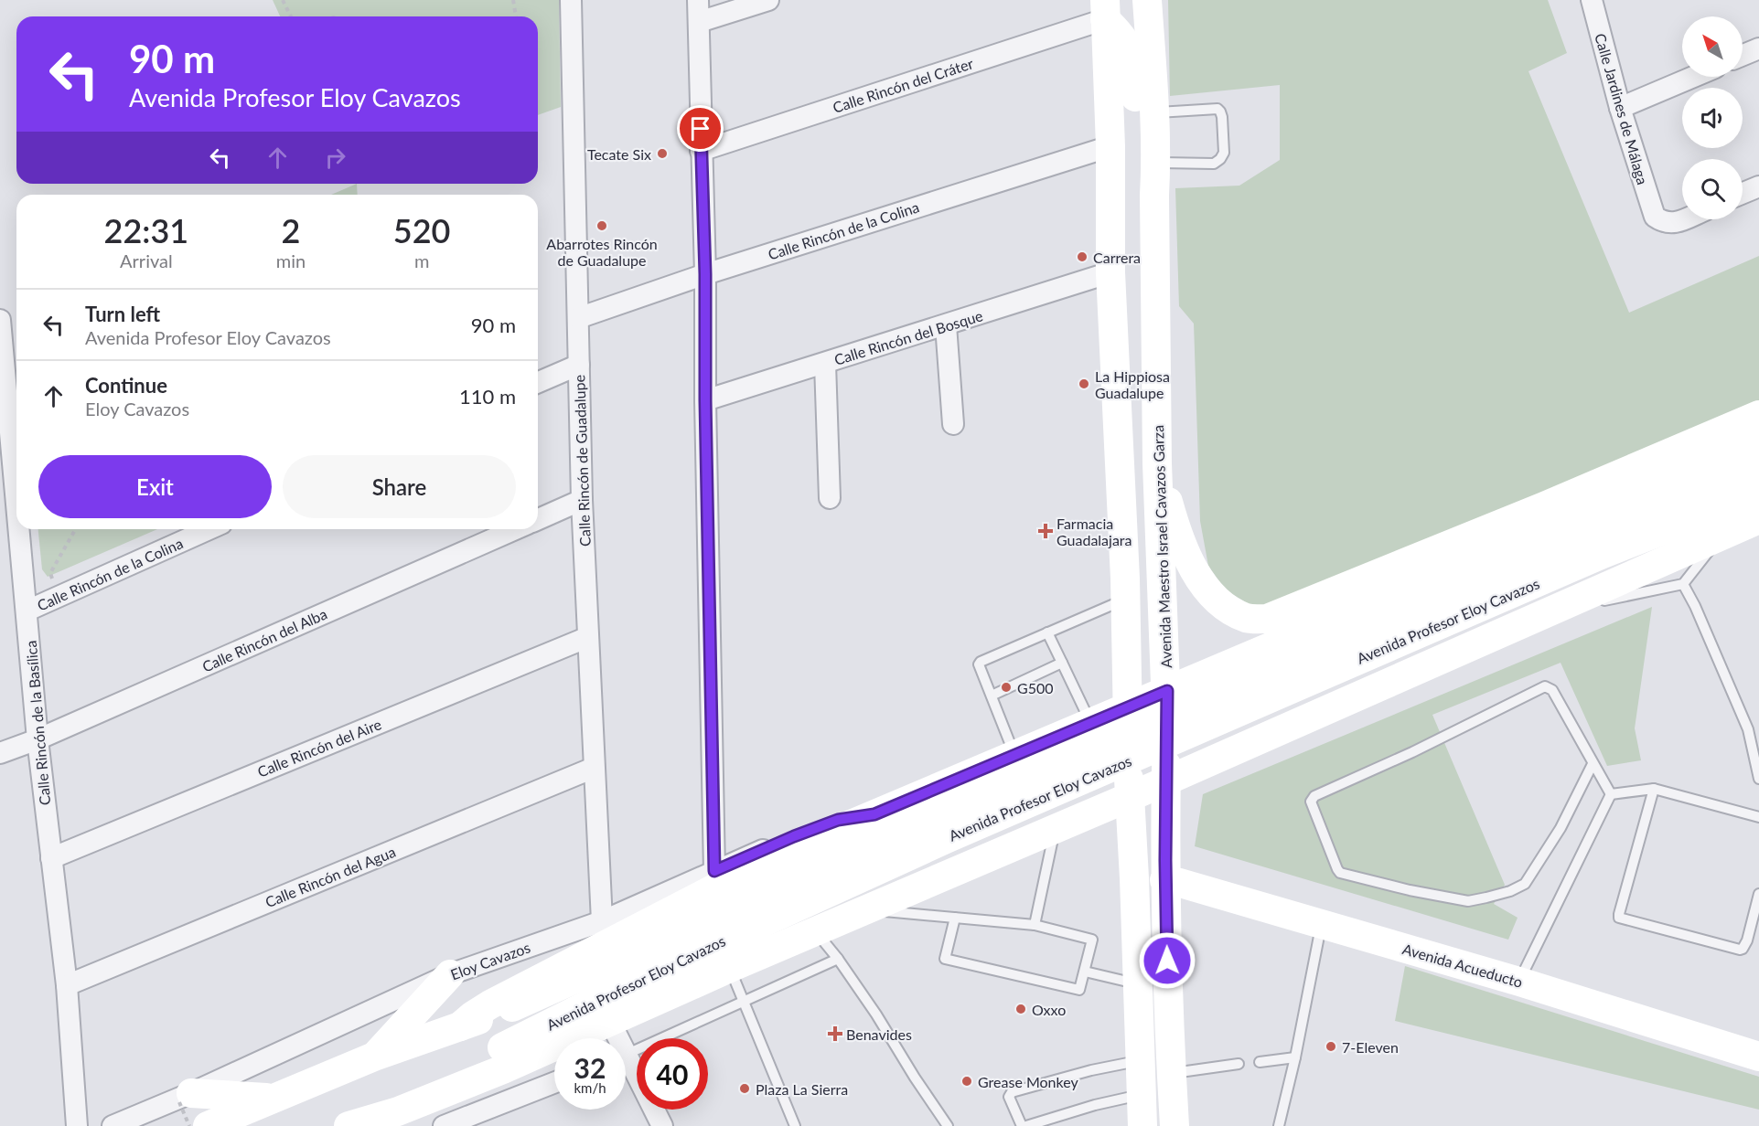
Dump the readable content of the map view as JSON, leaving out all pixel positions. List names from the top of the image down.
{
  "streets": {
    "main road": ["Avenida Maestro Israel Cavazos Garza", "Avenida Profesor Eloy Cavazos", "Avenida Acueducto"],
    "street": [
      "Calle Rincón del Cráter",
      "Calle Jardines de Málaga",
      "Calle Rincón de la Colina",
      "Calle Rincón del Bosque",
      "Calle Rincón de Guadalupe",
      "Calle Rincón del Alba",
      "Calle Rincón de la Basílica",
      "Calle Rincón del Aire",
      "Calle Rincón del Agua",
      "Eloy Cavazos"
    ]
  },
  "crossings": [
    ["Calle Rincón de la Colina", "Calle Rincón de Guadalupe"],
    ["Calle Rincón de la Colina", "Calle Rincón de la Basílica"],
    ["Calle Rincón de Guadalupe", "Calle Rincón del Aire"],
    ["Calle Rincón de Guadalupe", "Calle Rincón del Agua"],
    ["Calle Rincón de Guadalupe", "Eloy Cavazos"],
    ["Avenida Maestro Israel Cavazos Garza", "Avenida Profesor Eloy Cavazos"],
    ["Avenida Maestro Israel Cavazos Garza", "Avenida Acueducto"],
    ["Avenida Profesor Eloy Cavazos", "Eloy Cavazos"],
    ["Calle Rincón del Alba", "Calle Rincón de la Basílica"],
    ["Calle Rincón de la Basílica", "Calle Rincón del Aire"],
    ["Calle Rincón de la Basílica", "Calle Rincón del Agua"]
  ],
  "places": {
    "other": [
      "Tecate Six",
      "Abarrotes Rincón de Guadalupe",
      "Carrera",
      "La Hippiosa Guadalupe",
      "G500",
      "Oxxo",
      "7-Eleven",
      "Grease Monkey",
      "Plaza La Sierra"
    ],
    "health": ["Farmacia Guadalajara", "Benavides"]
  },
  "north": "top left",
  "page": {
    "turn": ["90 m", "Avenida Profesor Eloy Cavazos"],
    "eta": [
      "22:31",
      "Arrival",
      "2",
      "min",
      "520",
      "m"
    ],
    "list": [
      {
        "name": "Turn left",
        "note": "Avenida Profesor Eloy Cavazos",
        "value": "90 m"
      },
      {
        "name": "Continue",
        "note": "Eloy Cavazos",
        "value": "110 m"
      }
    ],
    "buttons": ["Exit", "Share"],
    "speed": "32 km/h",
    "limit": "40"
  }
}
